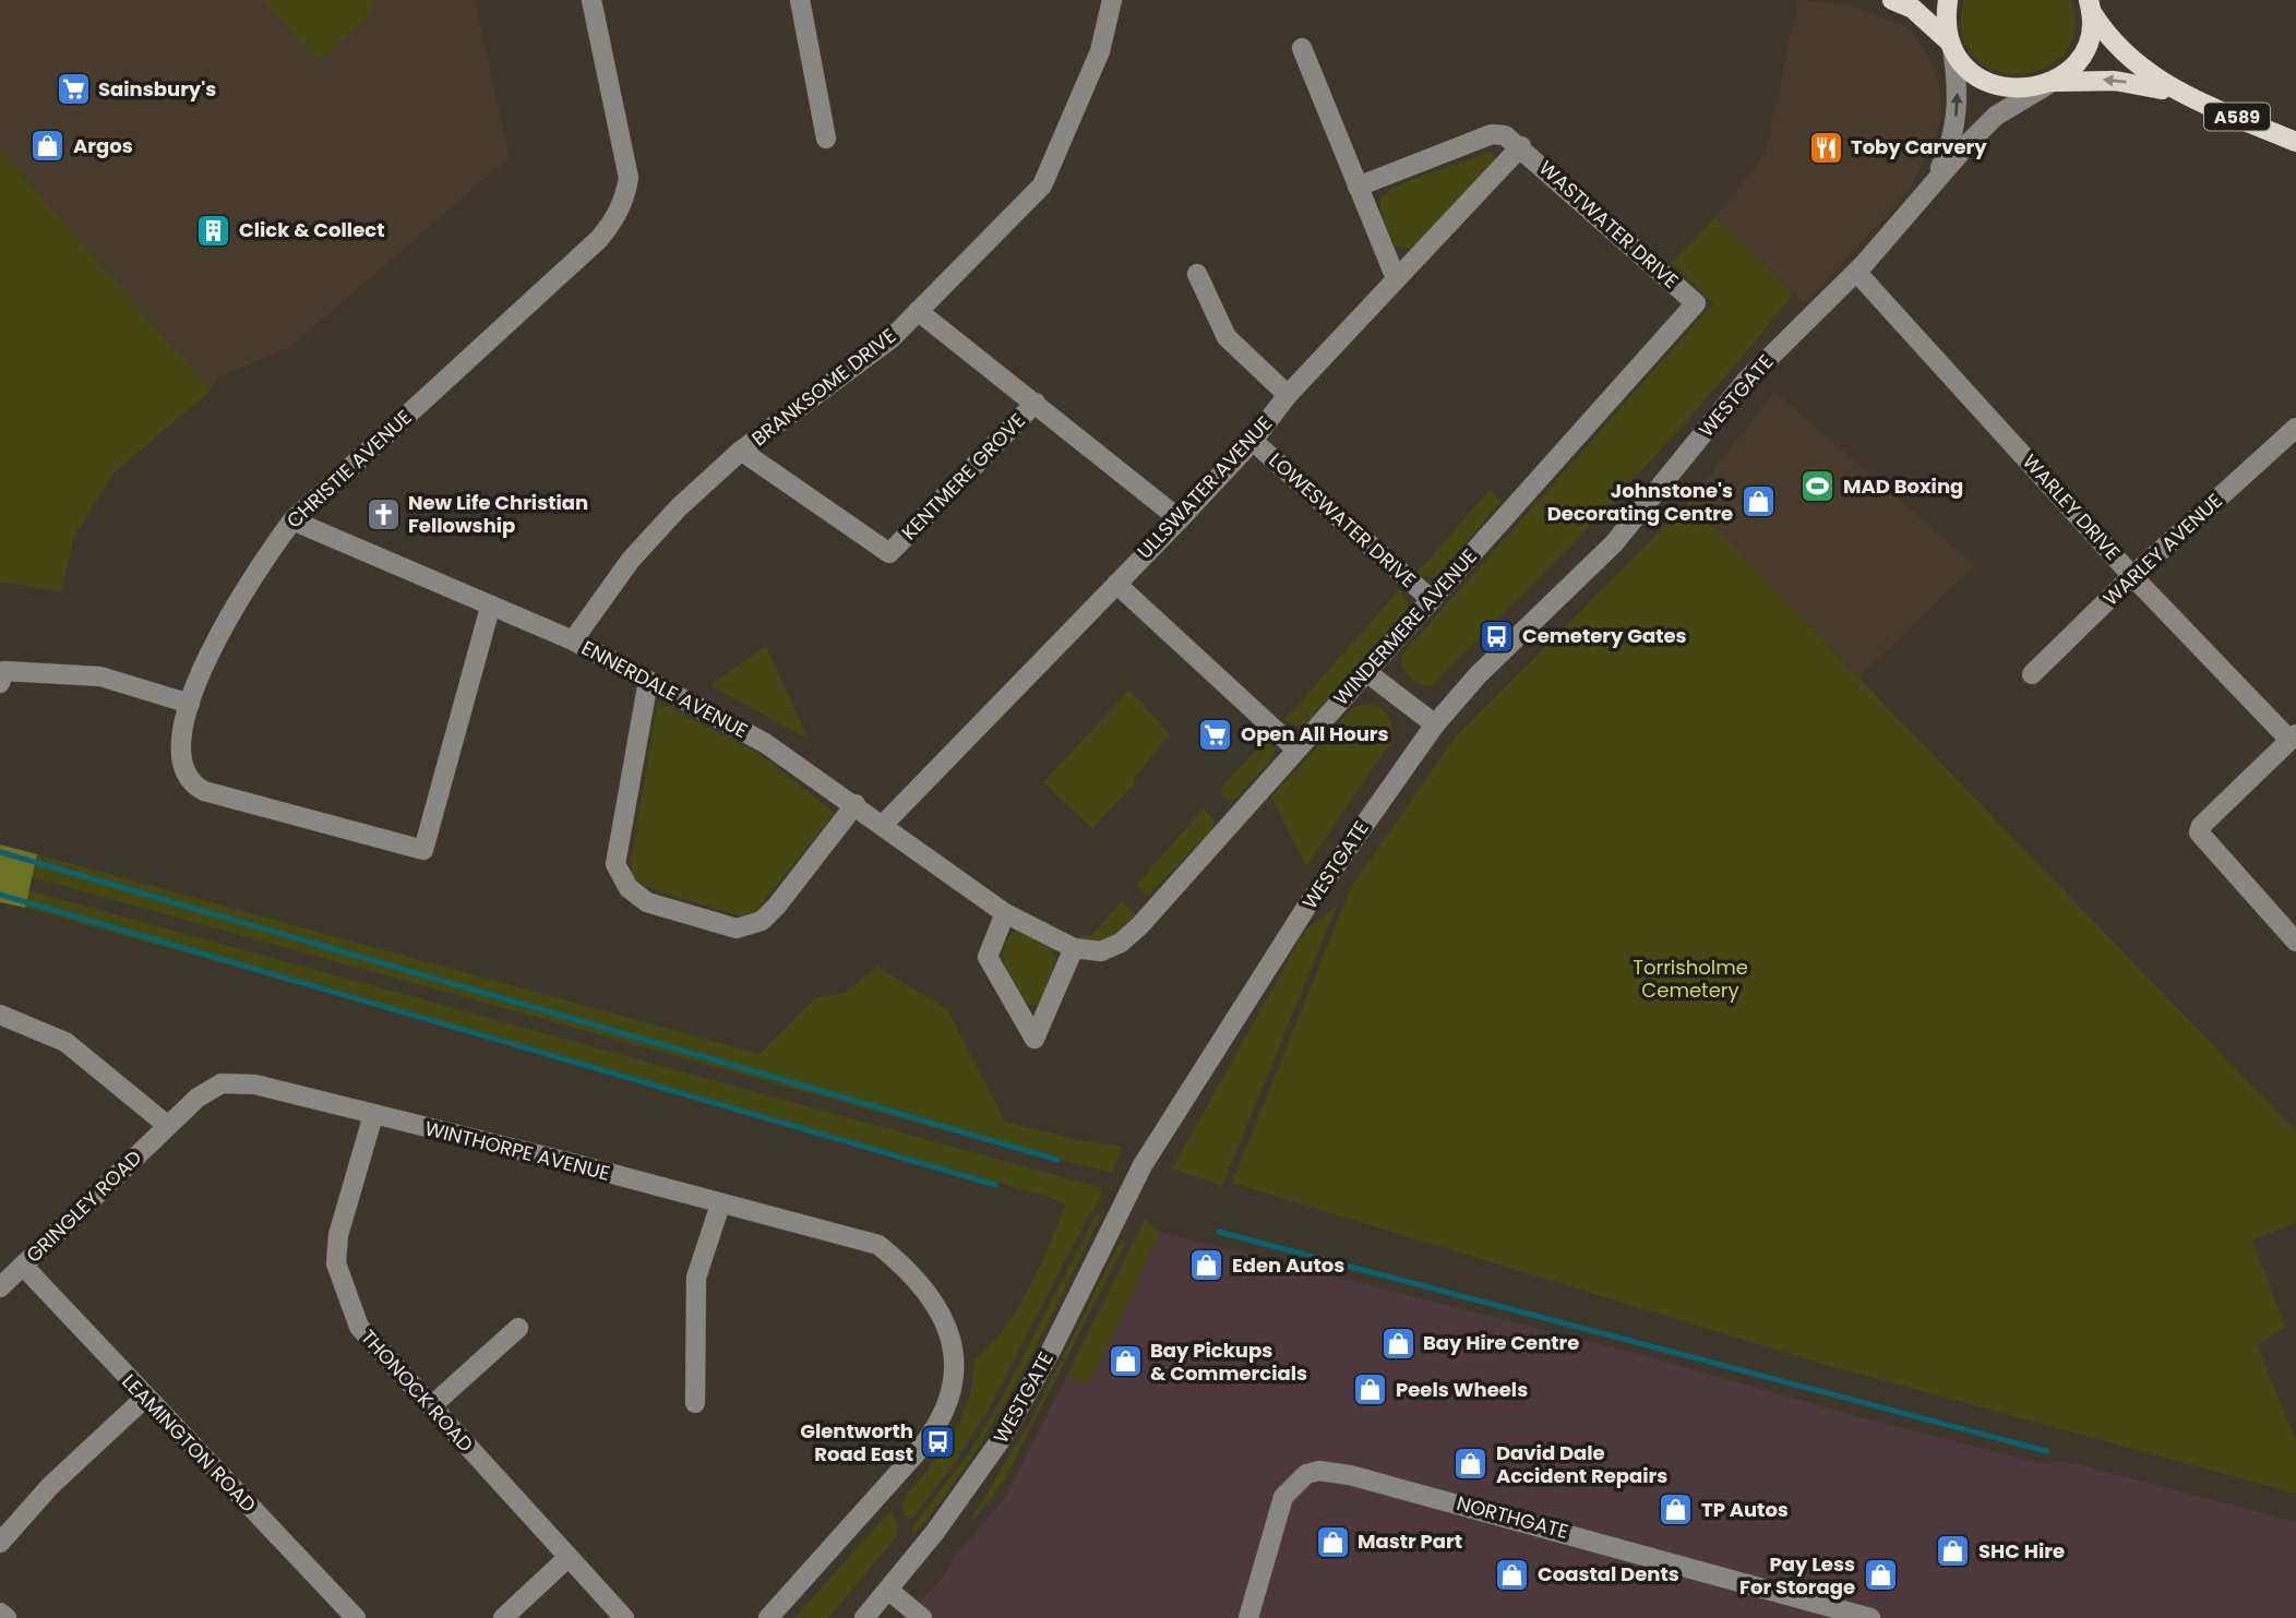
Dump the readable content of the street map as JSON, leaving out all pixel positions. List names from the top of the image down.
{
  "streets": {
    "main road": ["A589"],
    "street": [
      "WASTWATER DRIVE",
      "BRANKSOME DRIVE",
      "WESTGATE",
      "CHRISTIE AVENUE",
      "KENTMERE GROVE",
      "ULLSWATER AVENUE",
      "WARLEY DRIVE",
      "LOWESWATER DRIVE",
      "WARLEY AVENUE",
      "WINDERMERE AVENUE",
      "ENNERDALE AVENUE",
      "WINTHORPE AVENUE",
      "GRINGLEY ROAD",
      "THONOCK ROAD",
      "LEAMINGTON ROAD",
      "NORTHGATE"
    ]
  },
  "crossings": [
    ["A589", "WESTGATE"],
    ["WASTWATER DRIVE", "ULLSWATER AVENUE"],
    ["WASTWATER DRIVE", "WINDERMERE AVENUE"],
    ["BRANKSOME DRIVE", "KENTMERE GROVE"],
    ["BRANKSOME DRIVE", "ENNERDALE AVENUE"],
    ["WESTGATE", "WARLEY DRIVE"],
    ["CHRISTIE AVENUE", "ENNERDALE AVENUE"],
    ["ULLSWATER AVENUE", "LOWESWATER DRIVE"],
    ["ULLSWATER AVENUE", "ENNERDALE AVENUE"],
    ["WARLEY DRIVE", "WARLEY AVENUE"],
    ["LOWESWATER DRIVE", "WINDERMERE AVENUE"],
    ["WINDERMERE AVENUE", "ENNERDALE AVENUE"],
    ["WINTHORPE AVENUE", "GRINGLEY ROAD"],
    ["WINTHORPE AVENUE", "THONOCK ROAD"],
    ["GRINGLEY ROAD", "LEAMINGTON ROAD"]
  ],
  "parks": ["Torrisholme Cemetery"],
  "places": {
    "supermarket": ["Sainsbury's", "Open All Hours"],
    "shop": [
      "Argos",
      "Johnstone's Decorating Centre",
      "Eden Autos",
      "Bay Hire Centre",
      "Bay Pickups & Commercials",
      "Peels Wheels",
      "David Dale Accident Repairs",
      "TP Autos",
      "Mastr Part",
      "SHC Hire",
      "Coastal Dents",
      "Pay Less For Storage"
    ],
    "restaurant": ["Toby Carvery"],
    "building": ["Click & Collect"],
    "sports": ["MAD Boxing"],
    "church": ["New Life Christian Fellowship"],
    "bus stop": ["Cemetery Gates", "Glentworth Road East"]
  }
}
